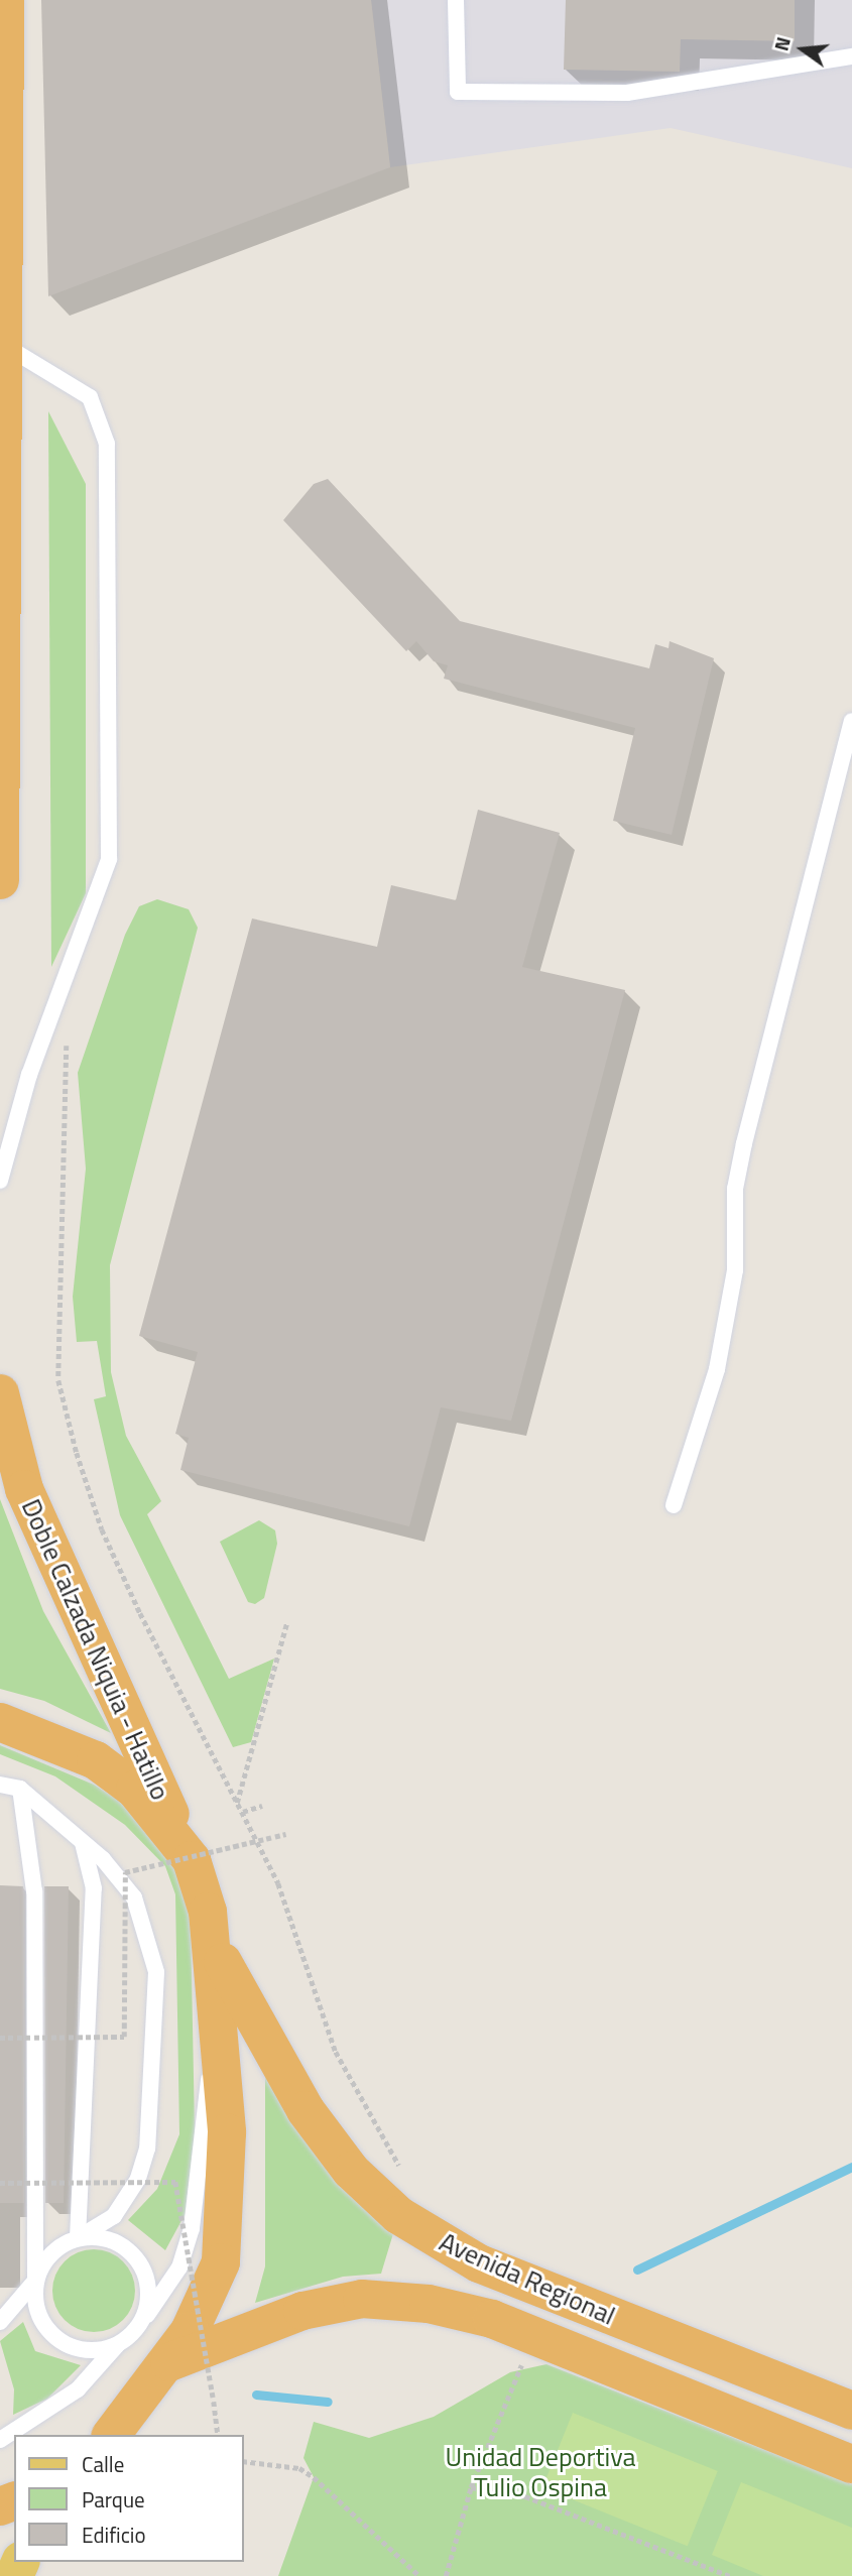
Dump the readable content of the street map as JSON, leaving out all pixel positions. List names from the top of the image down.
{
  "streets": {
    "highway": ["Doble Calzada Niquia - Hatillo", "Avenida Regional"]
  },
  "parks": ["Unidad Deportiva Tulio Ospina"],
  "legend": ["Calle", "Parque", "Edificio"],
  "north": "left"
}
